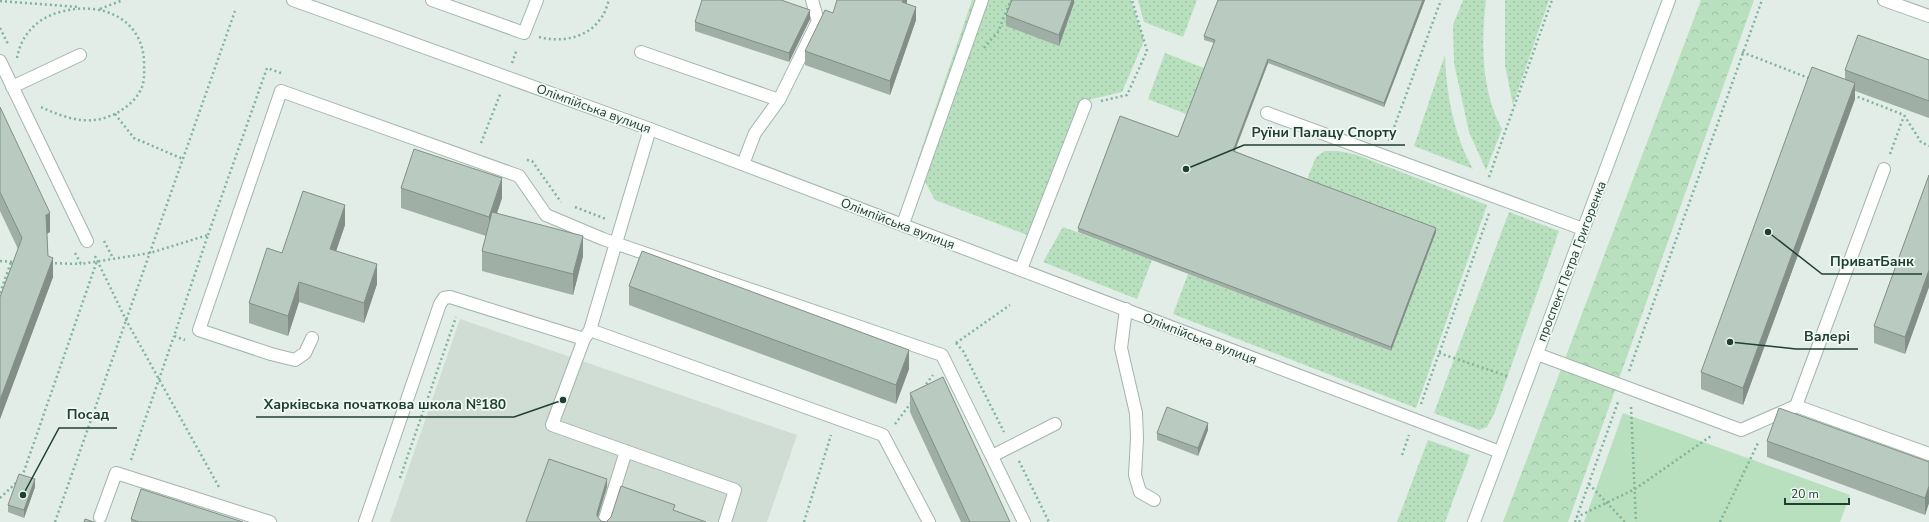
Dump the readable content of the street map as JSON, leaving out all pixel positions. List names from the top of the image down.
{
  "streets": {
    "street": ["Олімпійська вулиця", "проспект Петра Григоренка"]
  },
  "crossings": [
    ["Олімпійська вулиця", "проспект Петра Григоренка"]
  ],
  "places": [
    "Руїни Палацу Спорту",
    "ПриватБанк",
    "Валері",
    "Харківська початкова школа №180",
    "Посад"
  ],
  "scale_bar": "20 m"
}
